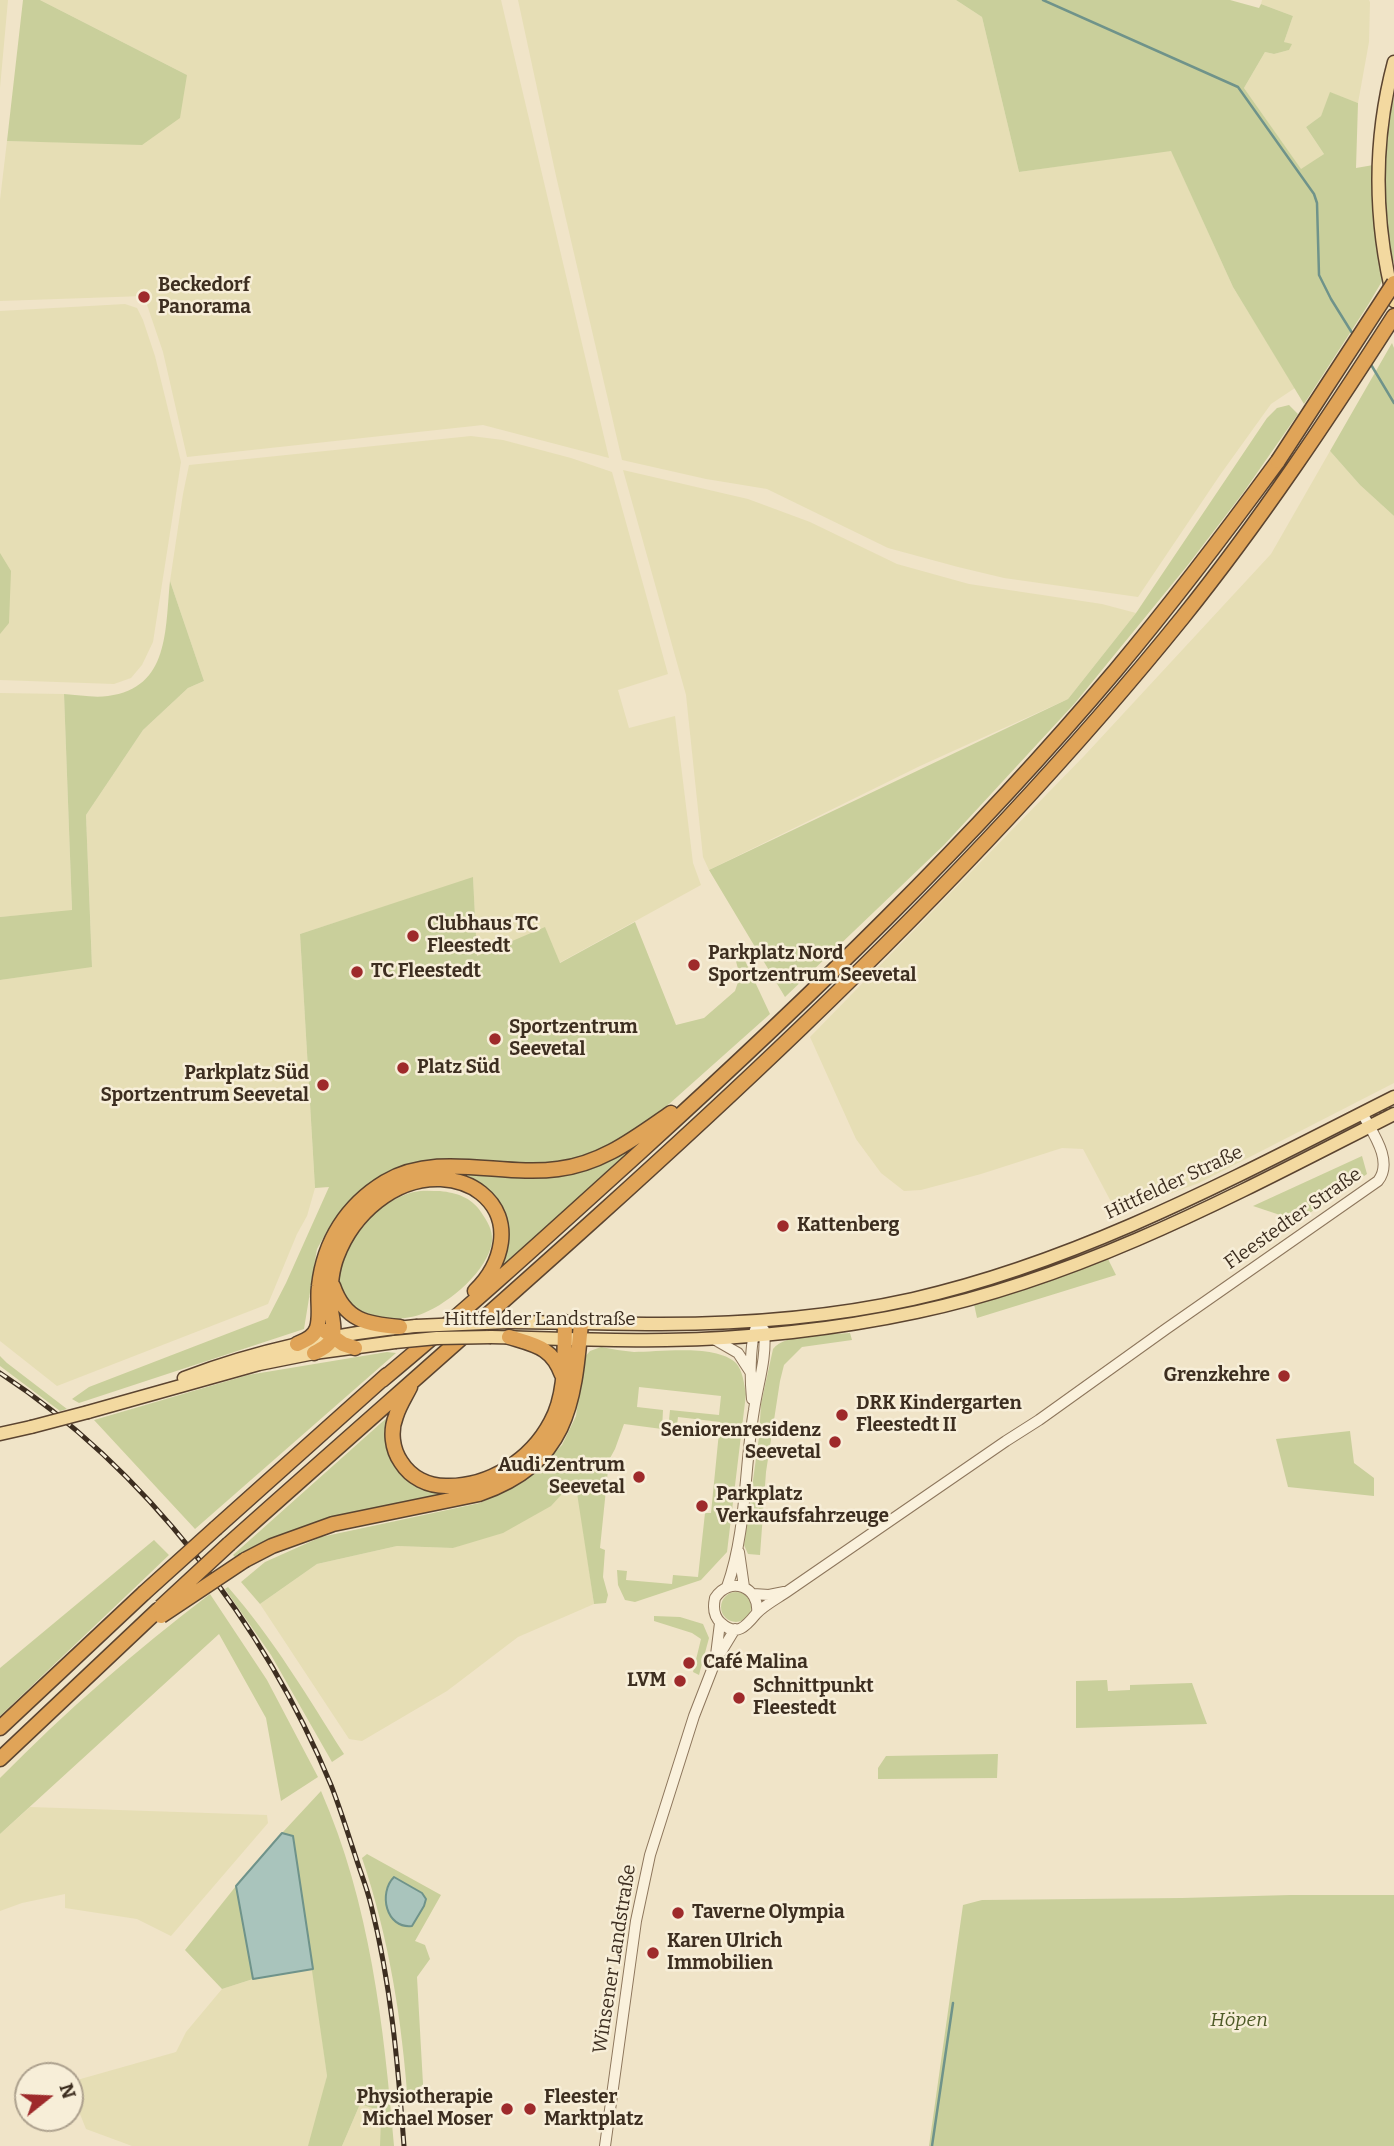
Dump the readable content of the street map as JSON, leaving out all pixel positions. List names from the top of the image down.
{
  "streets": {
    "main road": ["Hittfelder Straße", "Hittfelder Landstraße"],
    "street": ["Fleestedter Straße", "Winsener Landstraße"]
  },
  "crossings": [
    ["Hittfelder Straße", "Fleestedter Straße"],
    ["Hittfelder Straße", "Hittfelder Landstraße"],
    ["Fleestedter Straße", "Winsener Landstraße"],
    ["Hittfelder Landstraße", "Winsener Landstraße"]
  ],
  "parks": ["Höpen"],
  "places": [
    "Beckedorf Panorama",
    "Clubhaus TC Fleestedt",
    "Parkplatz Nord Sportzentrum Seevetal",
    "TC Fleestedt",
    "Sportzentrum Seevetal",
    "Platz Süd",
    "Parkplatz Süd Sportzentrum Seevetal",
    "Kattenberg",
    "Grenzkehre",
    "DRK Kindergarten Fleestedt II",
    "Seniorenresidenz Seevetal",
    "Audi Zentrum Seevetal",
    "Parkplatz Verkaufsfahrzeuge",
    "Café Malina",
    "LVM",
    "Schnittpunkt Fleestedt",
    "Taverne Olympia",
    "Karen Ulrich Immobilien",
    "Physiotherapie Michael Moser",
    "Fleester Marktplatz"
  ],
  "north": "right"
}
